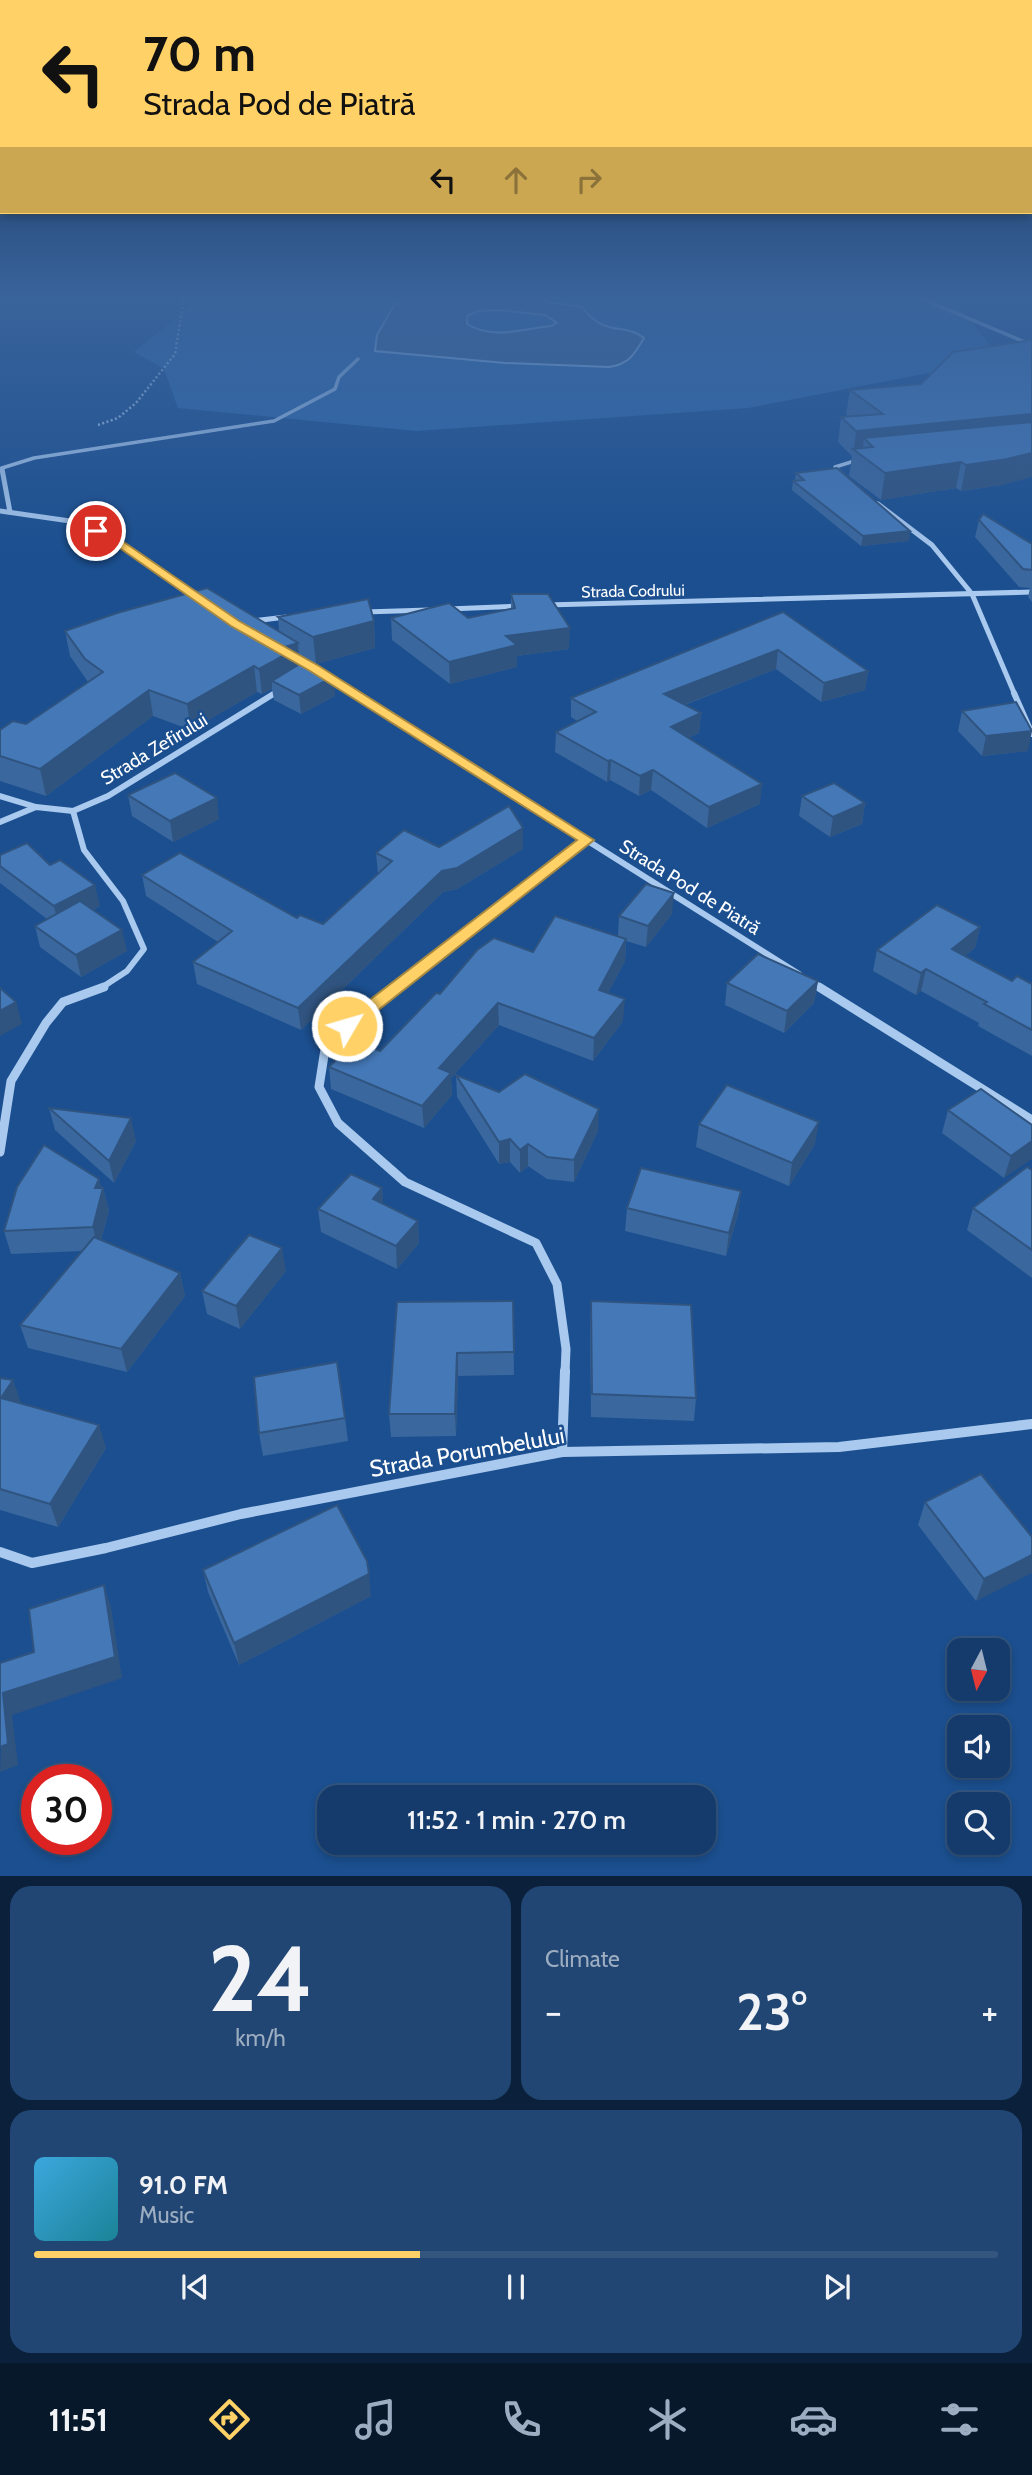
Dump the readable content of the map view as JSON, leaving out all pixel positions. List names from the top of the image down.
{
  "streets": {
    "street": [
      "Strada Codrului",
      "Strada Zefirului",
      "Strada Pod de Piatră",
      "Strada Porumbelului"
    ]
  },
  "north": "bottom",
  "page": {
    "turn": ["70 m", "Strada Pod de Piatră"],
    "limit": "30",
    "trip": "11:52 · 1 min · 270 m",
    "tile": [
      ["24", "km/h"],
      "Climate"
    ],
    "heat": ["−", "23°", "+"],
    "song": ["91.0 FM", "Music"],
    "tabs": "11:51"
  }
}
